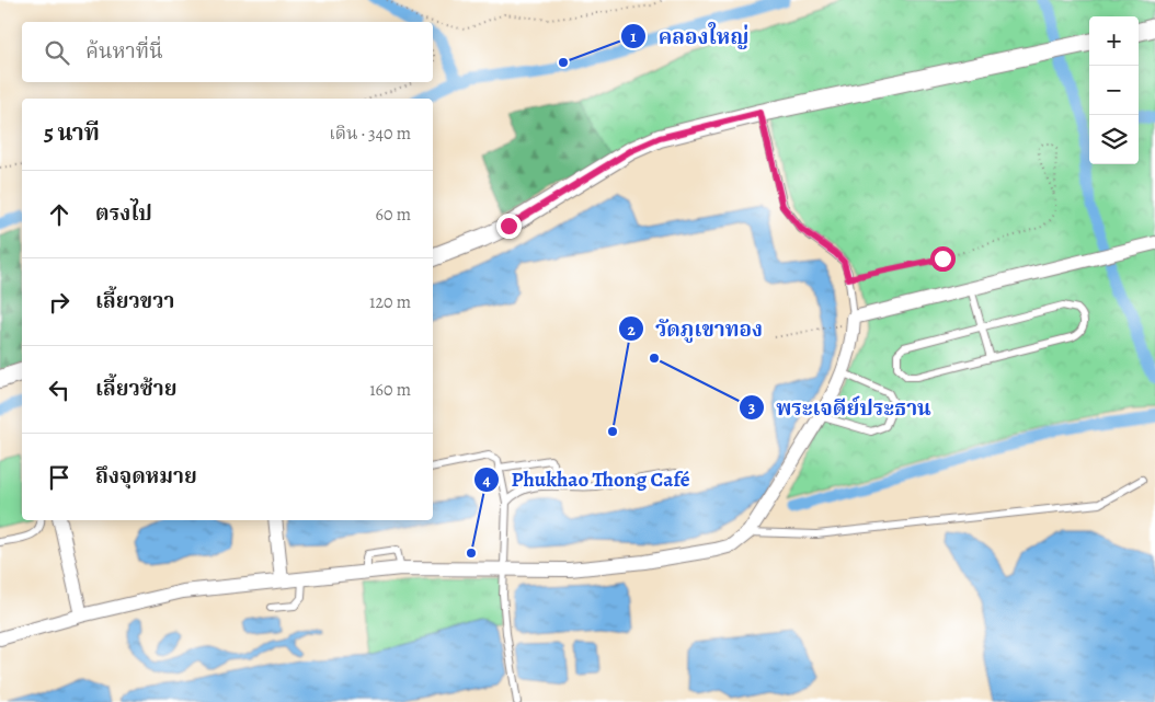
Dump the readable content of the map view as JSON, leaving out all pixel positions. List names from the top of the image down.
{
  "places": [
    "คลองใหญ่",
    "พระเจดีย์ประธาน",
    "วัดภูเขาทอง",
    "Phukhao Thong Café"
  ],
  "page": {
    "map_buttons": ["+", "−"],
    "search": "ค้นหาที่นี่",
    "heading": ["5 นาที", "เดิน · 340 m"],
    "list": [
      ["ตรงไป", "60 m"],
      ["เลี้ยวขวา", "120 m"],
      ["เลี้ยวซ้าย", "160 m"],
      "ถึงจุดหมาย"
    ]
  }
}
